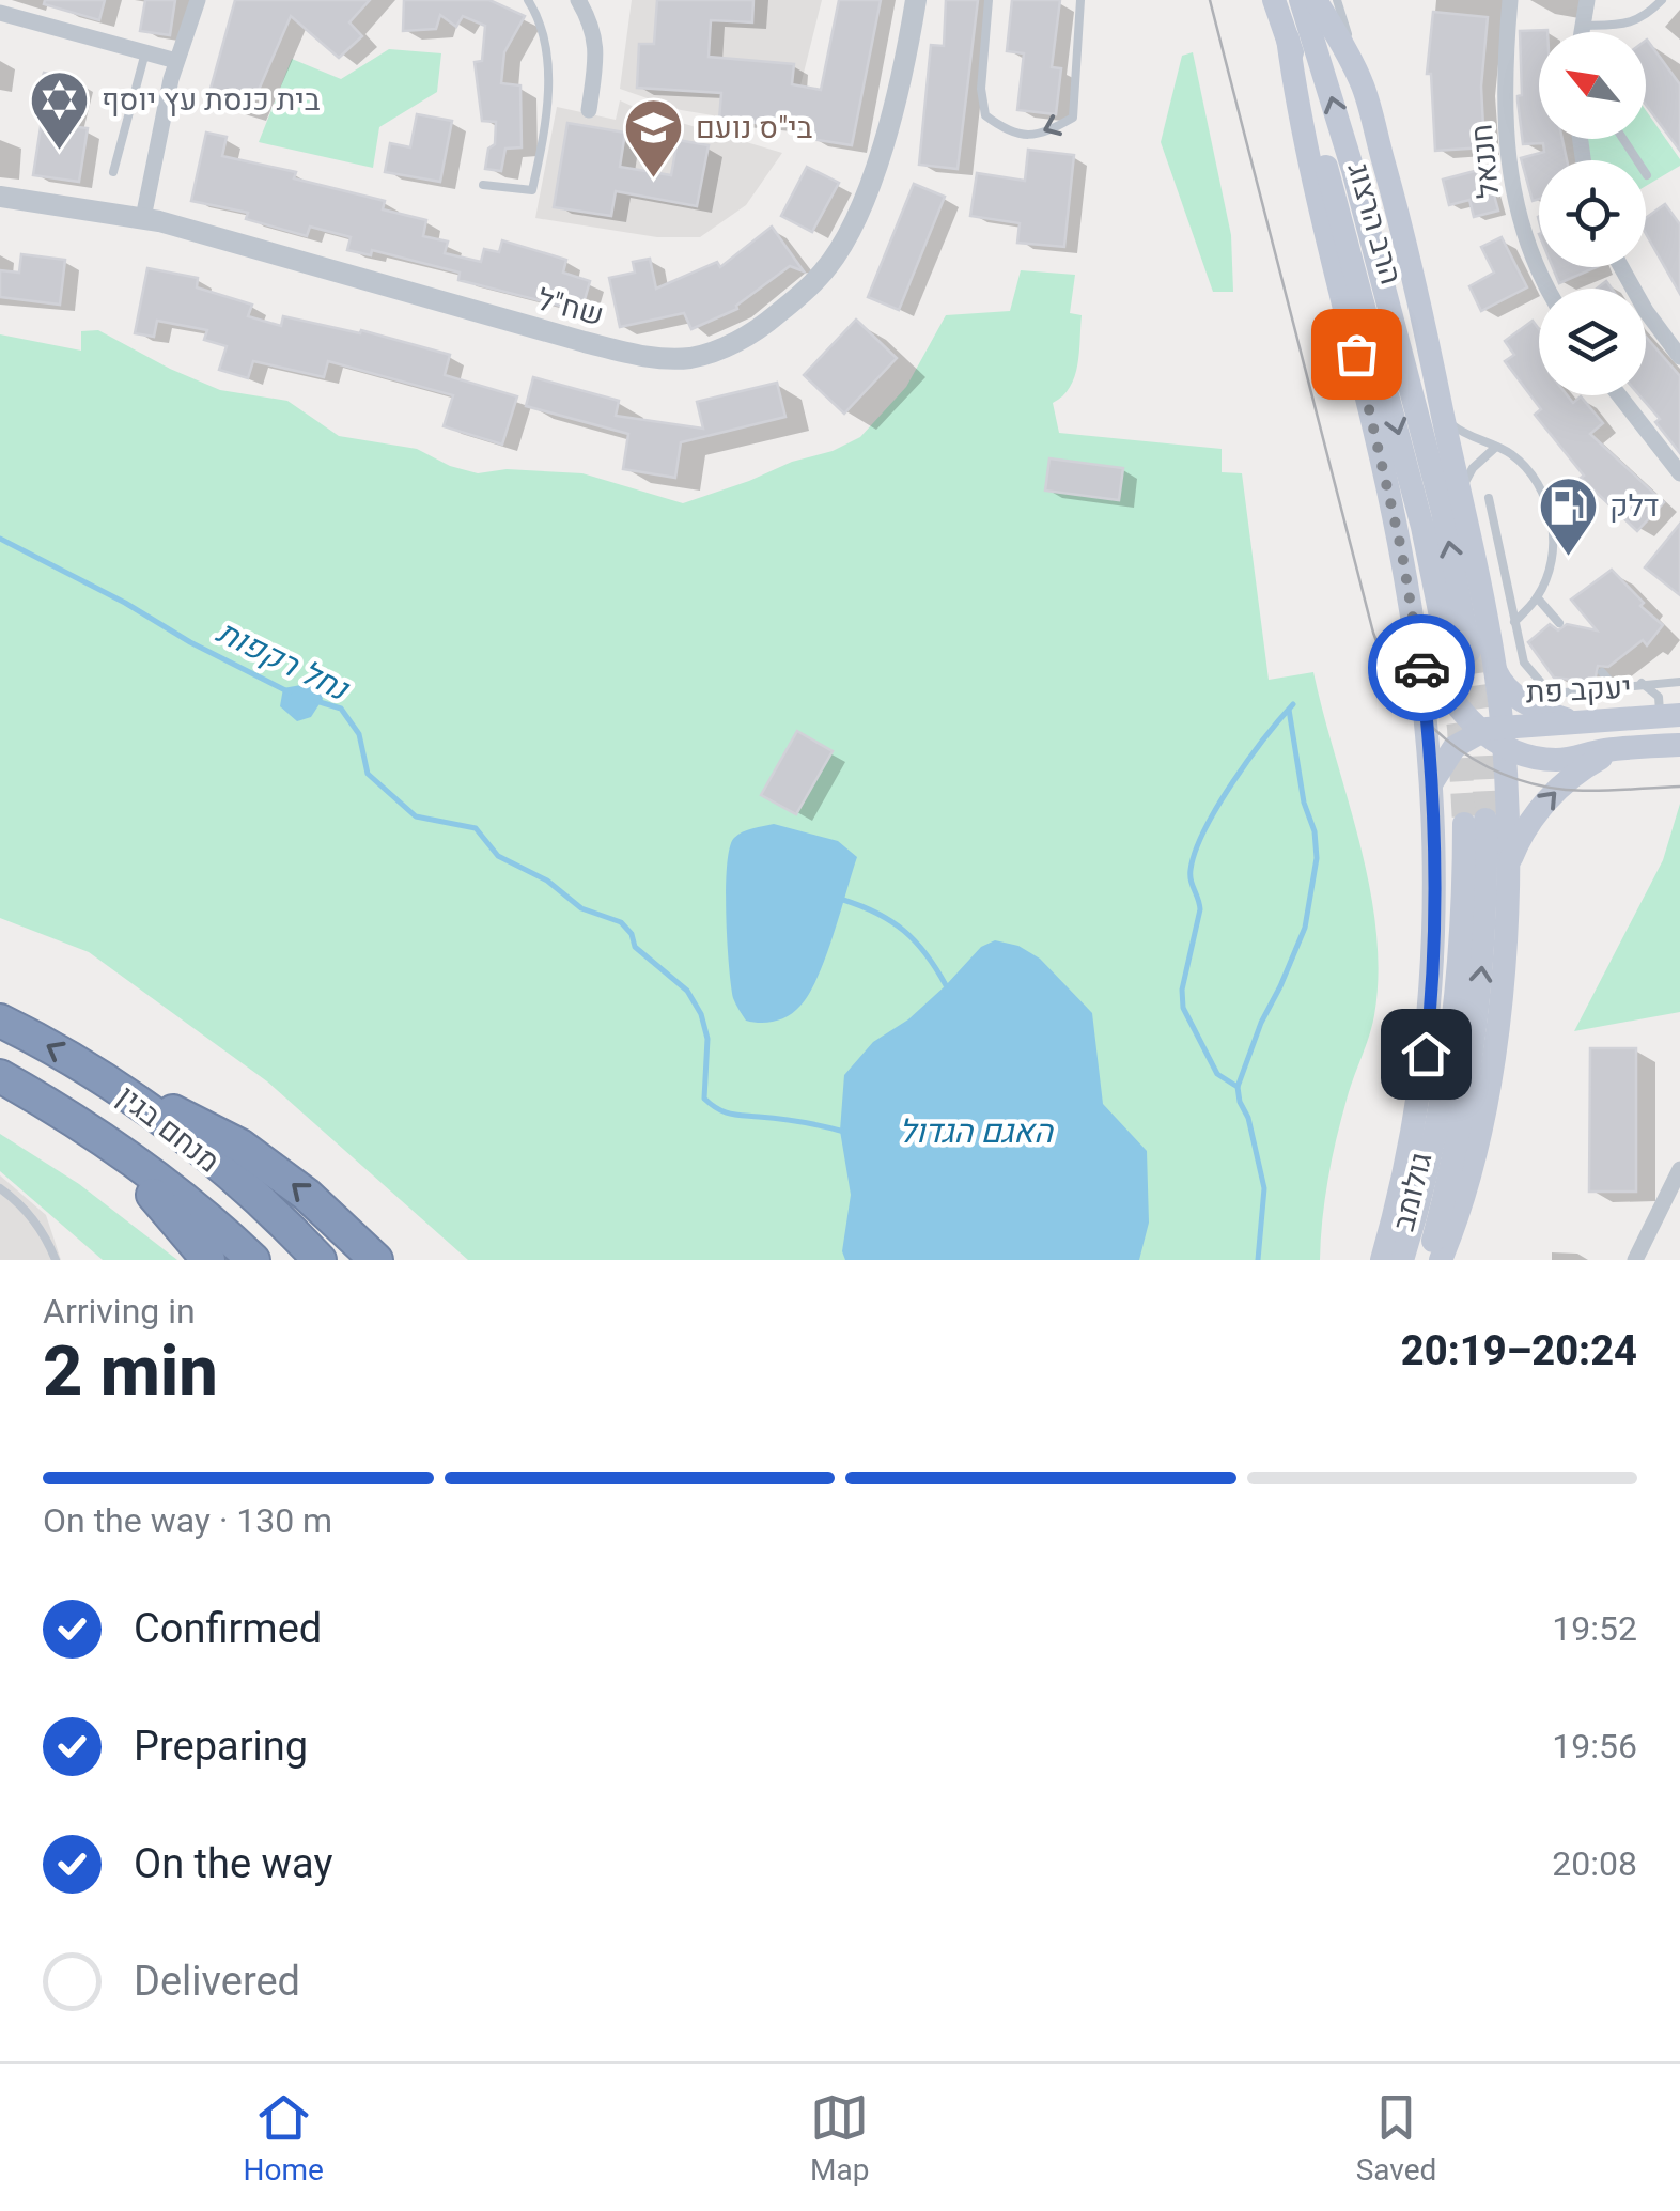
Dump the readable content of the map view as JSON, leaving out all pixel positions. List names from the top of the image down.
{
  "streets": {
    "highway": ["מנחם בגין"],
    "main road": ["הרב הרצוג", "יעקב פת", "גולומב"],
    "street": ["חננאל", "שח\"ל"]
  },
  "water": ["נחל רקפות", "האגם הגדול"],
  "places": {
    "synagogue": ["בית כנסת עץ יוסף"],
    "school or university": ["בי\"ס נועם"],
    "fuel station": ["דלק"]
  },
  "north": "top left",
  "page": {
    "heading": ["2 min", "Arriving in", "20:19–20:24"],
    "bar": "On the way · 130 m",
    "list": [
      ["Confirmed", "19:52"],
      ["Preparing", "19:56"],
      ["On the way", "20:08"],
      "Delivered"
    ],
    "tabs": ["Home", "Map", "Saved"]
  }
}
